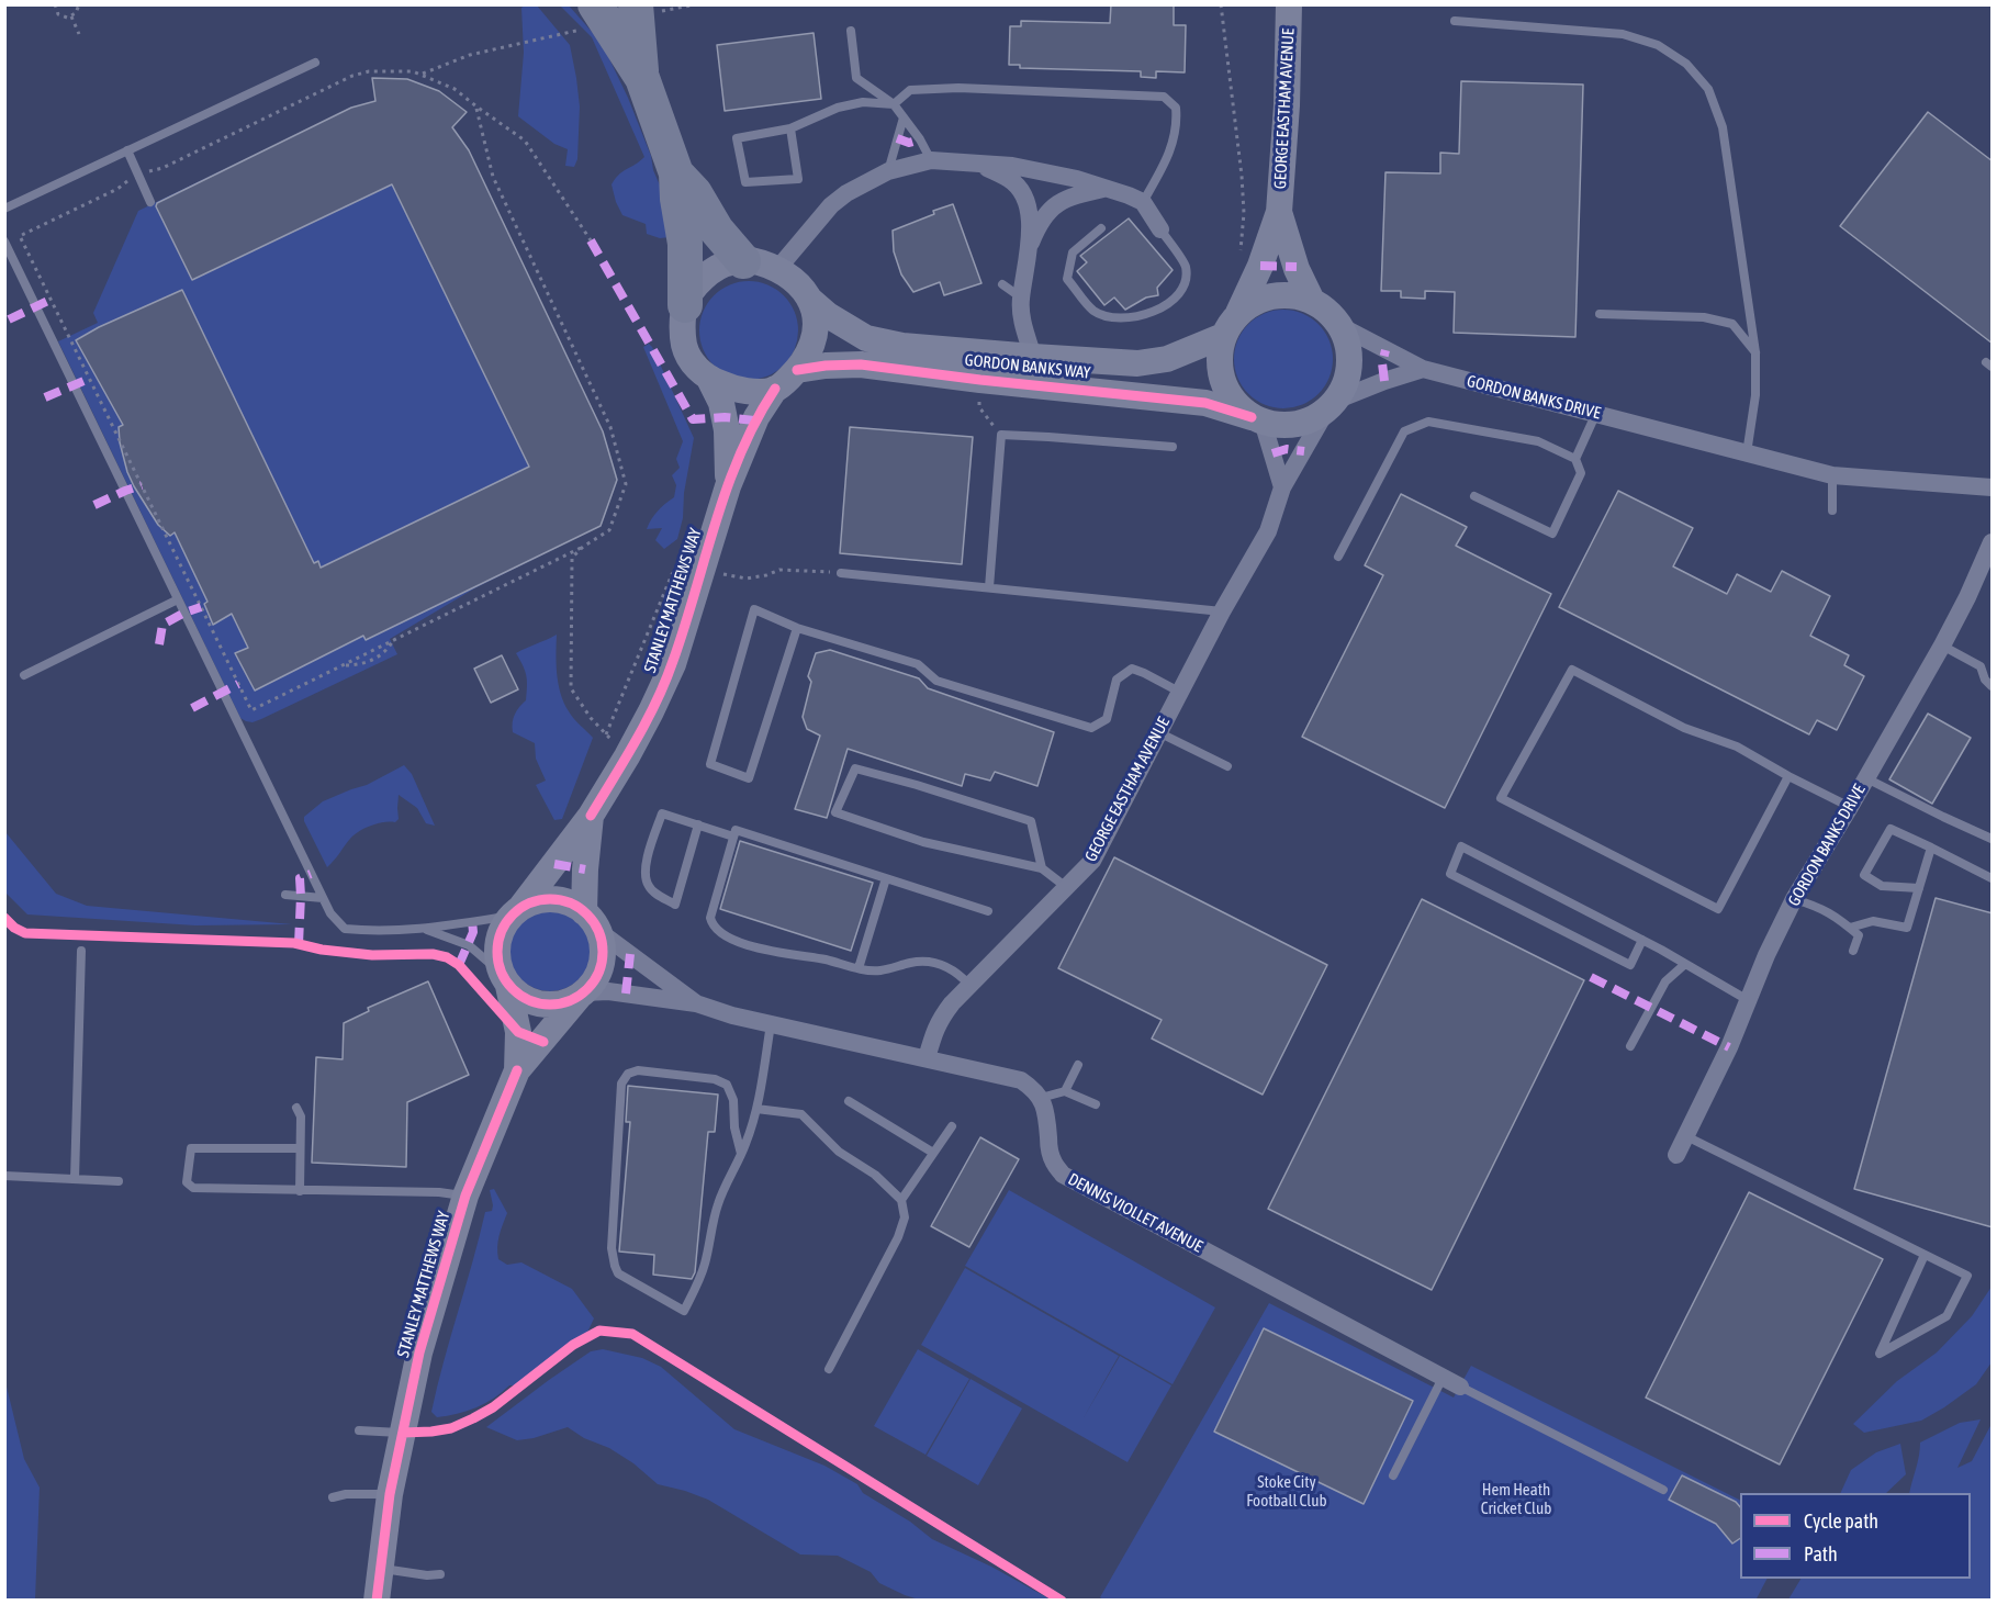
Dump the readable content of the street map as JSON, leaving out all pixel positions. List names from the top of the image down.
{
  "streets": {
    "main road": ["GEORGE EASTHAM AVENUE", "GORDON BANKS WAY", "STANLEY MATTHEWS WAY"],
    "street": ["GORDON BANKS DRIVE", "DENNIS VIOLLET AVENUE"]
  },
  "crossings": [
    ["GEORGE EASTHAM AVENUE", "GORDON BANKS WAY"],
    ["GEORGE EASTHAM AVENUE", "GORDON BANKS DRIVE"],
    ["GORDON BANKS WAY", "GORDON BANKS DRIVE"],
    ["GORDON BANKS WAY", "STANLEY MATTHEWS WAY"]
  ],
  "parks": ["Stoke City Football Club", "Hem Heath Cricket Club"],
  "legend": ["Cycle path", "Path"]
}
